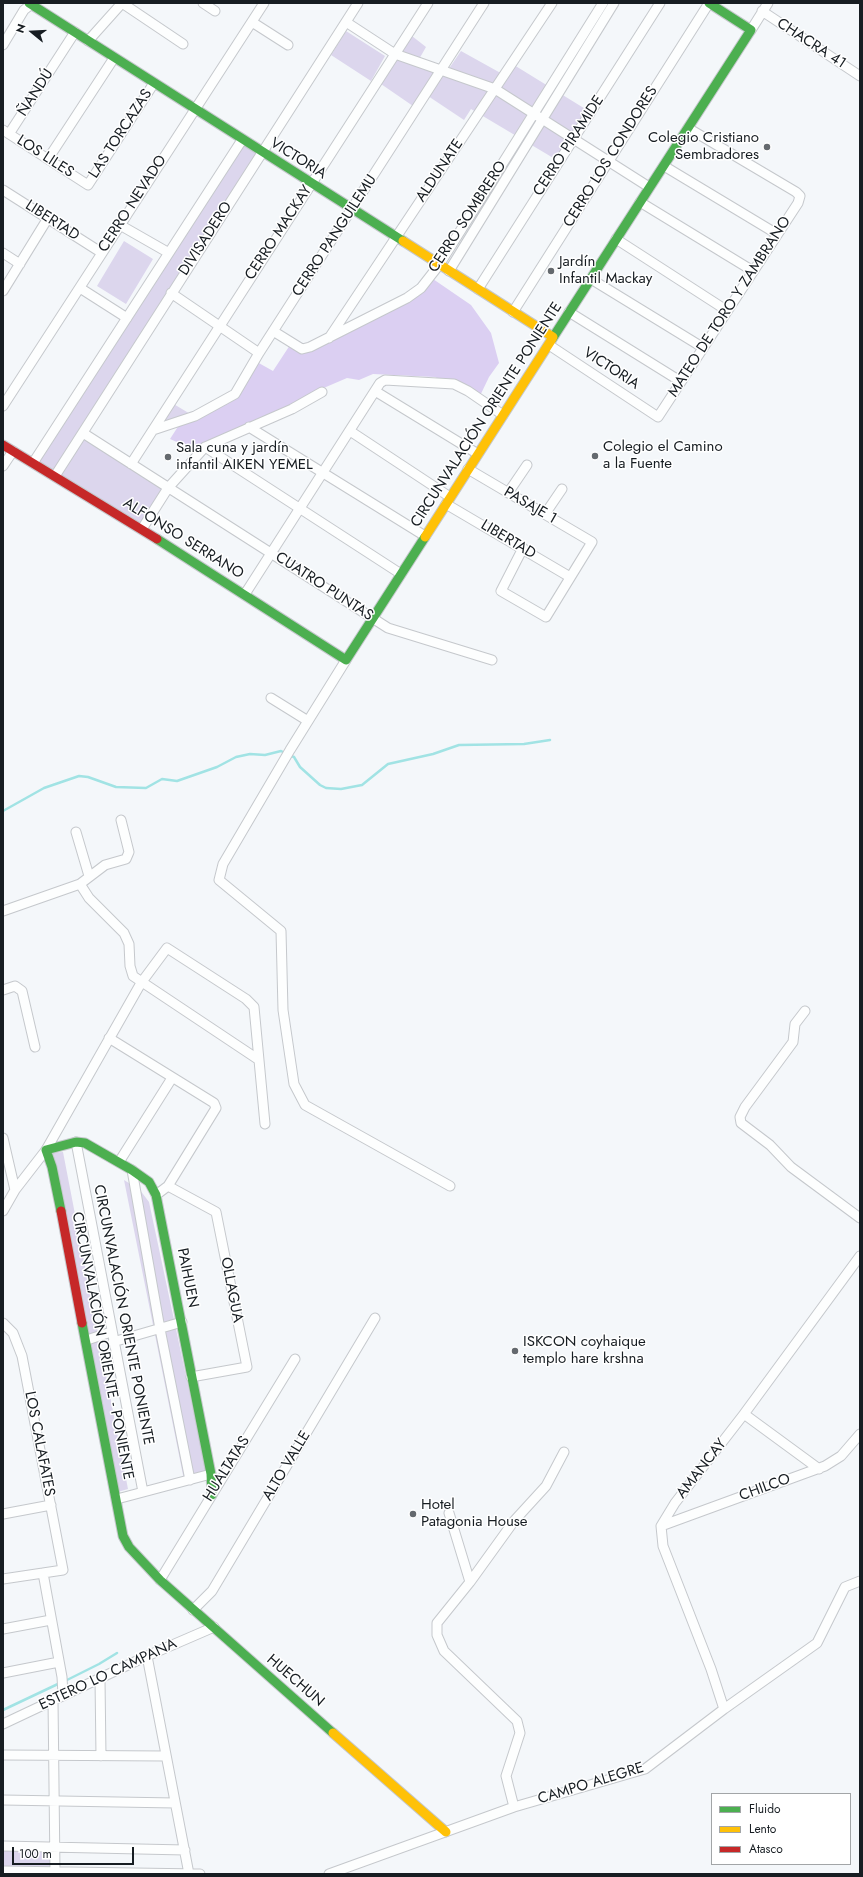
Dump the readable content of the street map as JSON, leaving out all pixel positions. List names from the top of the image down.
{
  "streets": {
    "street": [
      "CHACRA 41",
      "ÑANDÚ",
      "LAS TORCAZAS",
      "CERRO PIRAMIDE",
      "LOS LILES",
      "CERRO LOS CONDORES",
      "VICTORIA",
      "ALDUNATE",
      "CERRO NEVADO",
      "CERRO SOMBRERO",
      "LIBERTAD",
      "CERRO MACKAY",
      "CERRO PANGUILEMU",
      "DIVISADERO",
      "MATEO DE TORO Y ZAMBRANO",
      "CIRCUNVALACIÓN ORIENTE PONIENTE",
      "PASAJE 1",
      "ALFONSO SERRANO",
      "CUATRO PUNTAS",
      "PAIHUEN",
      "OLLAGUA",
      "CIRCUNVALACIÓN ORIENTE - PONIENTE",
      "LOS CALAFATES",
      "ALTO VALLE",
      "HUALTATAS",
      "AMANCAY",
      "CHILCO",
      "ESTERO LO CAMPANA",
      "HUECHUN",
      "CAMPO ALEGRE"
    ]
  },
  "crossings": [
    ["CHACRA 41", "CIRCUNVALACIÓN ORIENTE PONIENTE"],
    ["ÑANDÚ", "LOS LILES"],
    ["ÑANDÚ", "VICTORIA"],
    ["LAS TORCAZAS", "LOS LILES"],
    ["LAS TORCAZAS", "VICTORIA"],
    ["CERRO PIRAMIDE", "VICTORIA"],
    ["CERRO LOS CONDORES", "VICTORIA"],
    ["VICTORIA", "ALDUNATE"],
    ["VICTORIA", "CERRO NEVADO"],
    ["VICTORIA", "CERRO SOMBRERO"],
    ["VICTORIA", "CERRO MACKAY"],
    ["VICTORIA", "CERRO PANGUILEMU"],
    ["VICTORIA", "DIVISADERO"],
    ["VICTORIA", "MATEO DE TORO Y ZAMBRANO"],
    ["VICTORIA", "CIRCUNVALACIÓN ORIENTE PONIENTE"],
    ["ALDUNATE", "CERRO SOMBRERO"],
    ["CERRO NEVADO", "LIBERTAD"],
    ["CERRO SOMBRERO", "CERRO PANGUILEMU"],
    ["LIBERTAD", "CIRCUNVALACIÓN ORIENTE PONIENTE"],
    ["LIBERTAD", "PASAJE 1"],
    ["CERRO MACKAY", "CERRO PANGUILEMU"],
    ["CERRO MACKAY", "CUATRO PUNTAS"],
    ["DIVISADERO", "ALFONSO SERRANO"],
    ["DIVISADERO", "CUATRO PUNTAS"],
    ["MATEO DE TORO Y ZAMBRANO", "CIRCUNVALACIÓN ORIENTE PONIENTE"],
    ["CIRCUNVALACIÓN ORIENTE PONIENTE", "PASAJE 1"],
    ["CIRCUNVALACIÓN ORIENTE PONIENTE", "ALFONSO SERRANO"],
    ["CIRCUNVALACIÓN ORIENTE PONIENTE", "CUATRO PUNTAS"],
    ["CIRCUNVALACIÓN ORIENTE PONIENTE", "PAIHUEN"],
    ["PAIHUEN", "OLLAGUA"],
    ["PAIHUEN", "HUALTATAS"],
    ["CIRCUNVALACIÓN ORIENTE - PONIENTE", "HUECHUN"],
    ["ALTO VALLE", "HUECHUN"],
    ["HUALTATAS", "HUECHUN"],
    ["AMANCAY", "CHILCO"],
    ["ESTERO LO CAMPANA", "HUECHUN"],
    ["HUECHUN", "CAMPO ALEGRE"]
  ],
  "places": [
    "Colegio Cristiano Sembradores",
    "Jardín Infantil Mackay",
    "Colegio el Camino a la Fuente",
    "Sala cuna y jardín infantil AIKEN YEMEL",
    "ISKCON coyhaique templo hare krshna",
    "Hotel Patagonia House"
  ],
  "legend": ["Fluido", "Lento", "Atasco"],
  "scale_bar": "100 m",
  "north": "left"
}
